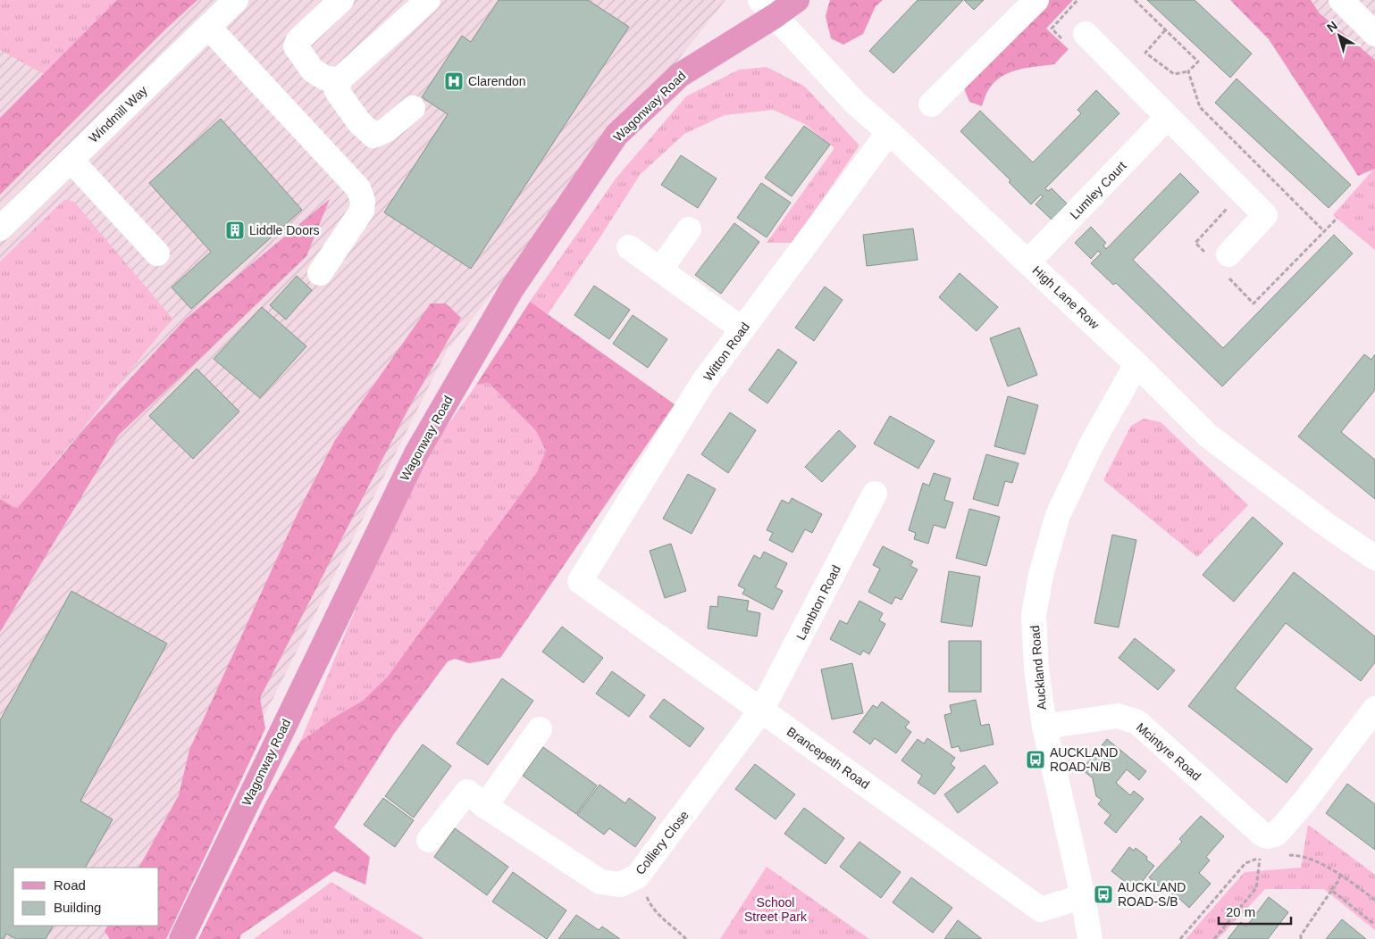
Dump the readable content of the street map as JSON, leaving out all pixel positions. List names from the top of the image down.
{
  "streets": {
    "main road": ["Wagonway Road"],
    "street": [
      "Windmill Way",
      "Lumley Court",
      "High Lane Row",
      "Witton Road",
      "Lambton Road",
      "Auckland Road",
      "Mcintyre Road",
      "Brancepeth Road",
      "Colliery Close"
    ]
  },
  "crossings": [
    ["Wagonway Road", "High Lane Row"],
    ["Lumley Court", "High Lane Row"],
    ["High Lane Row", "Witton Road"],
    ["High Lane Row", "Auckland Road"],
    ["Witton Road", "Brancepeth Road"],
    ["Lambton Road", "Brancepeth Road"],
    ["Lambton Road", "Colliery Close"],
    ["Auckland Road", "Mcintyre Road"],
    ["Auckland Road", "Brancepeth Road"],
    ["Brancepeth Road", "Colliery Close"]
  ],
  "parks": ["School Street Park"],
  "places": {
    "hospital": ["Clarendon"],
    "building": ["Liddle Doors"],
    "bus stop": ["AUCKLAND ROAD-N/B", "AUCKLAND ROAD-S/B"]
  },
  "legend": ["Road", "Building"],
  "scale_bar": "20 m",
  "north": "top left"
}
